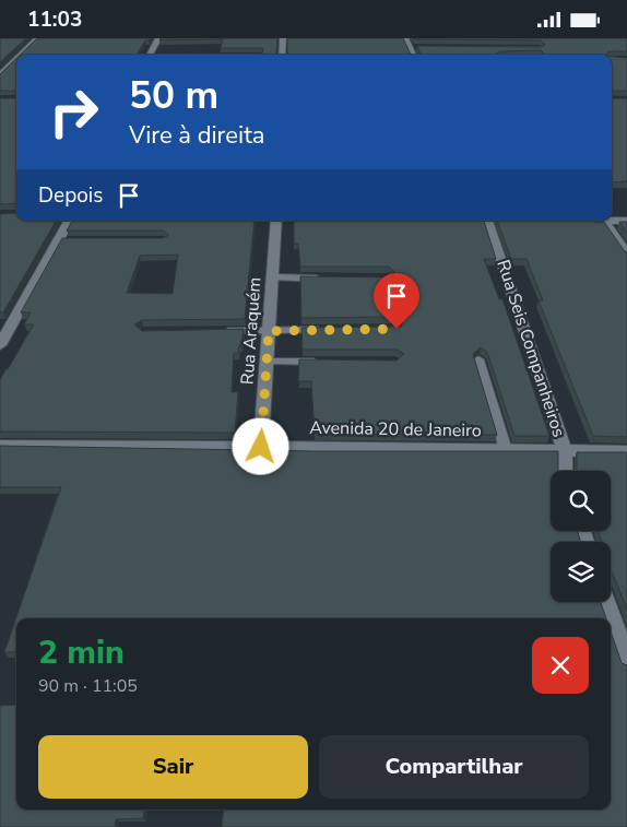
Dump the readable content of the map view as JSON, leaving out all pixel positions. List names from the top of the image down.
{
  "streets": {
    "street": ["Rua Araquém", "Rua Seis Companheiros", "Avenida 20 de Janeiro"]
  },
  "crossings": [
    ["Rua Araquém", "Avenida 20 de Janeiro"],
    ["Rua Seis Companheiros", "Avenida 20 de Janeiro"]
  ],
  "page": {
    "status": "11:03",
    "turn": ["50 m", "Vire à direita"],
    "then": "Depois",
    "heading": ["2 min", "90 m · 11:05"],
    "buttons": ["Sair", "Compartilhar"]
  }
}
